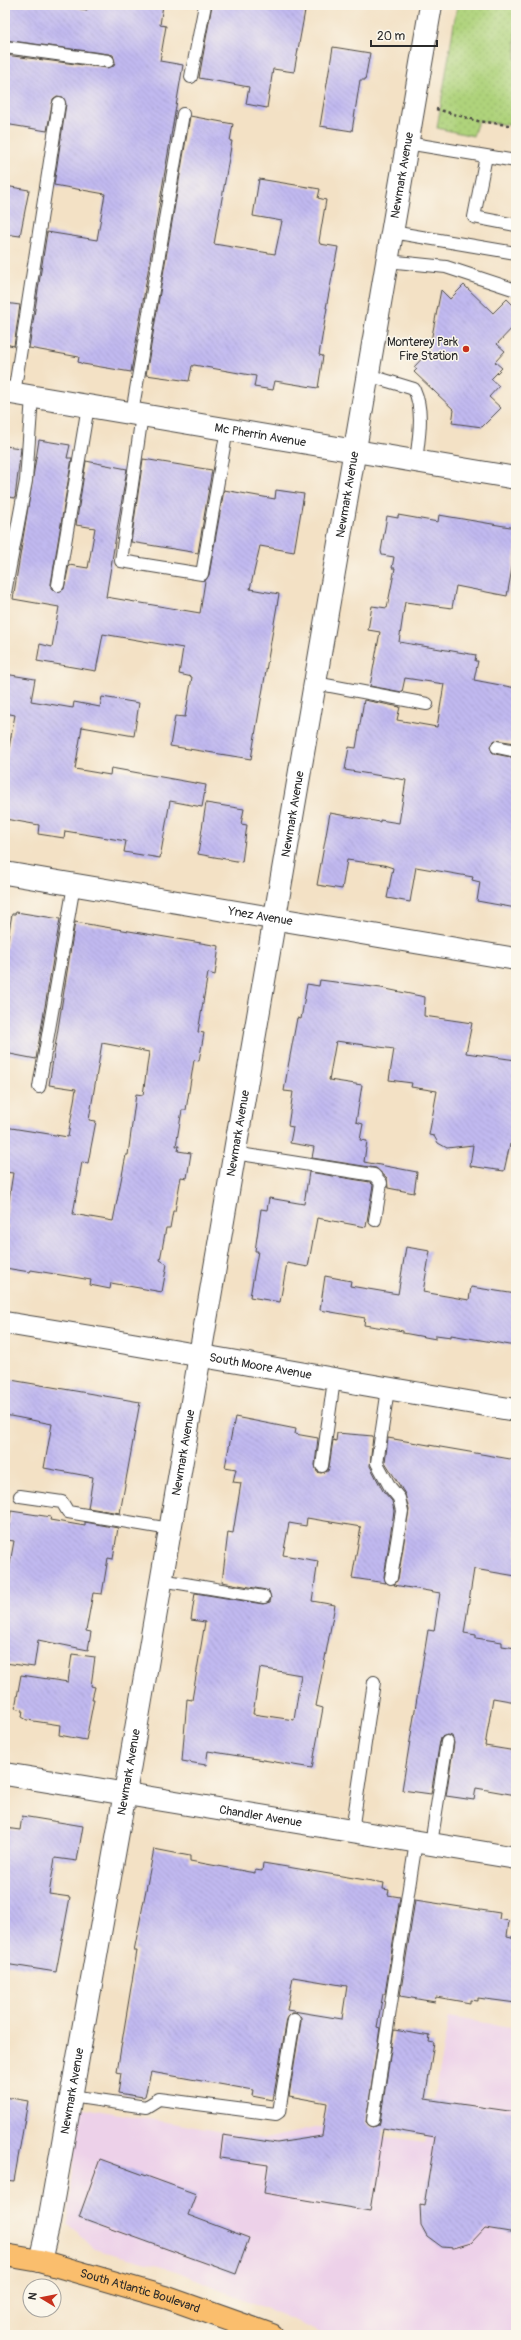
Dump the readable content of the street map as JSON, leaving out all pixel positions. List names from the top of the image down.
{
  "streets": {
    "main road": ["South Atlantic Boulevard"],
    "street": [
      "Newmark Avenue",
      "Mc Pherrin Avenue",
      "Ynez Avenue",
      "South Moore Avenue",
      "Chandler Avenue"
    ]
  },
  "crossings": [
    ["Newmark Avenue", "Mc Pherrin Avenue"],
    ["Newmark Avenue", "Ynez Avenue"],
    ["Newmark Avenue", "South Moore Avenue"],
    ["Newmark Avenue", "Chandler Avenue"],
    ["Newmark Avenue", "South Atlantic Boulevard"]
  ],
  "places": ["Monterey Park Fire Station"],
  "scale_bar": "20 m",
  "north": "left"
}
